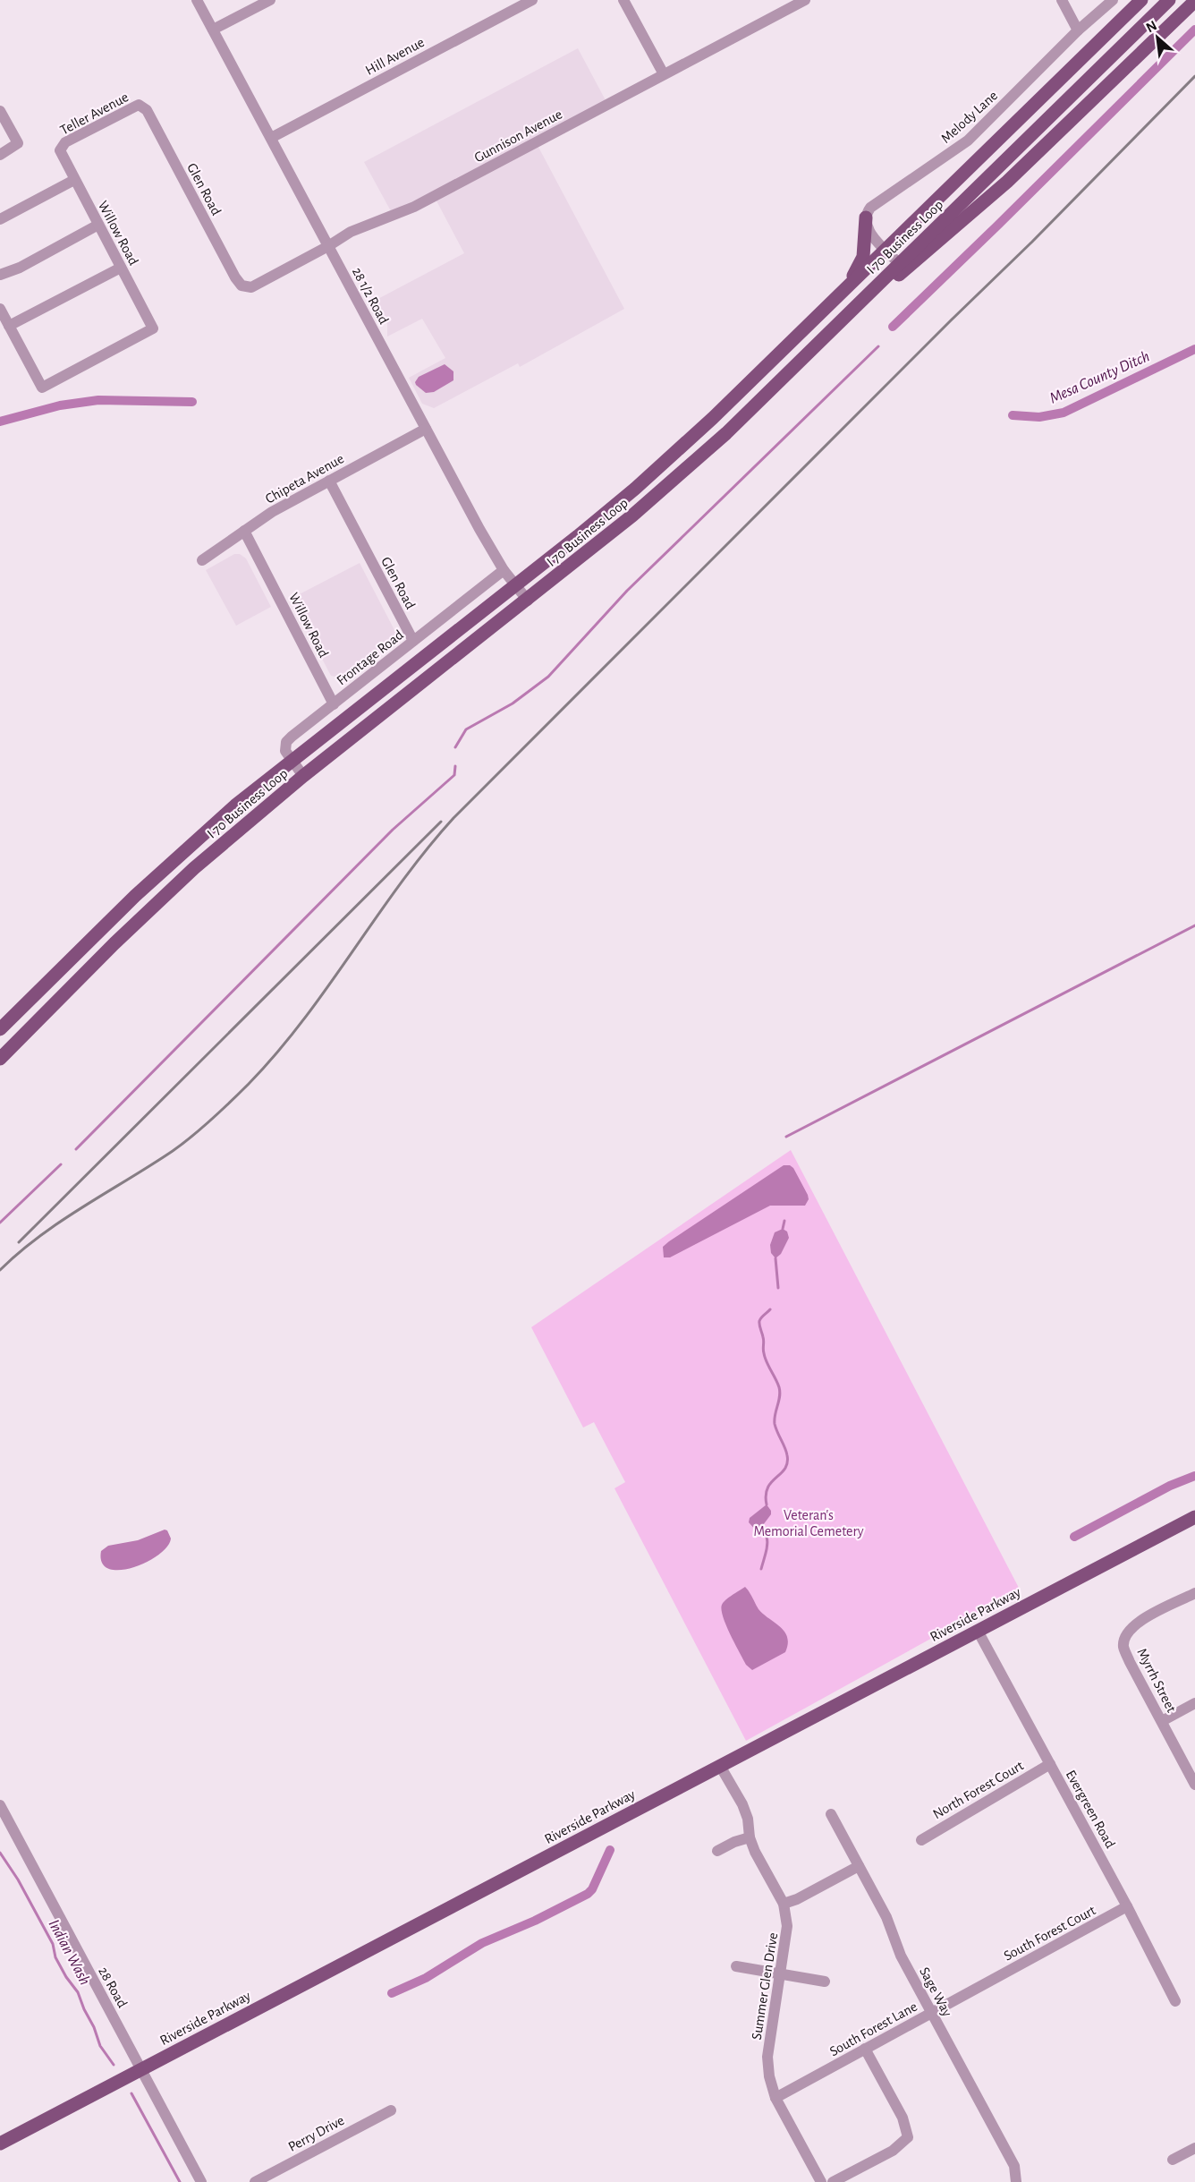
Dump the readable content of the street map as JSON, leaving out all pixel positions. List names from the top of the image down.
{
  "streets": {
    "main road": ["I 70 Business Loop", "Riverside Parkway"],
    "street": [
      "Hill Avenue",
      "Teller Avenue",
      "Melody Lane",
      "Gunnison Avenue",
      "Glen Road",
      "Willow Road",
      "28 1/2 Road",
      "Chipeta Avenue",
      "Frontage Road",
      "Myrrh Street",
      "North Forest Court",
      "Evergreen Road",
      "South Forest Court",
      "Summer Glen Drive",
      "28 Road",
      "Sage Way",
      "South Forest Lane",
      "Perry Drive"
    ]
  },
  "crossings": [
    ["Hill Avenue", "28 1/2 Road"],
    ["Teller Avenue", "Glen Road"],
    ["Teller Avenue", "Willow Road"],
    ["Gunnison Avenue", "Glen Road"],
    ["Gunnison Avenue", "28 1/2 Road"],
    ["Glen Road", "Chipeta Avenue"],
    ["Glen Road", "Frontage Road"],
    ["Willow Road", "Chipeta Avenue"],
    ["Willow Road", "Frontage Road"],
    ["I 70 Business Loop", "28 1/2 Road"],
    ["I 70 Business Loop", "Frontage Road"],
    ["28 1/2 Road", "Chipeta Avenue"],
    ["28 1/2 Road", "Frontage Road"],
    ["Riverside Parkway", "Evergreen Road"],
    ["Riverside Parkway", "Summer Glen Drive"],
    ["Riverside Parkway", "28 Road"],
    ["North Forest Court", "Evergreen Road"],
    ["Evergreen Road", "South Forest Court"],
    ["South Forest Court", "South Forest Lane"],
    ["Summer Glen Drive", "South Forest Lane"],
    ["Sage Way", "South Forest Lane"]
  ],
  "water": ["Mesa County Ditch", "Indian Wash"],
  "parks": ["Veteran's Memorial Cemetery"],
  "north": "top left"
}
